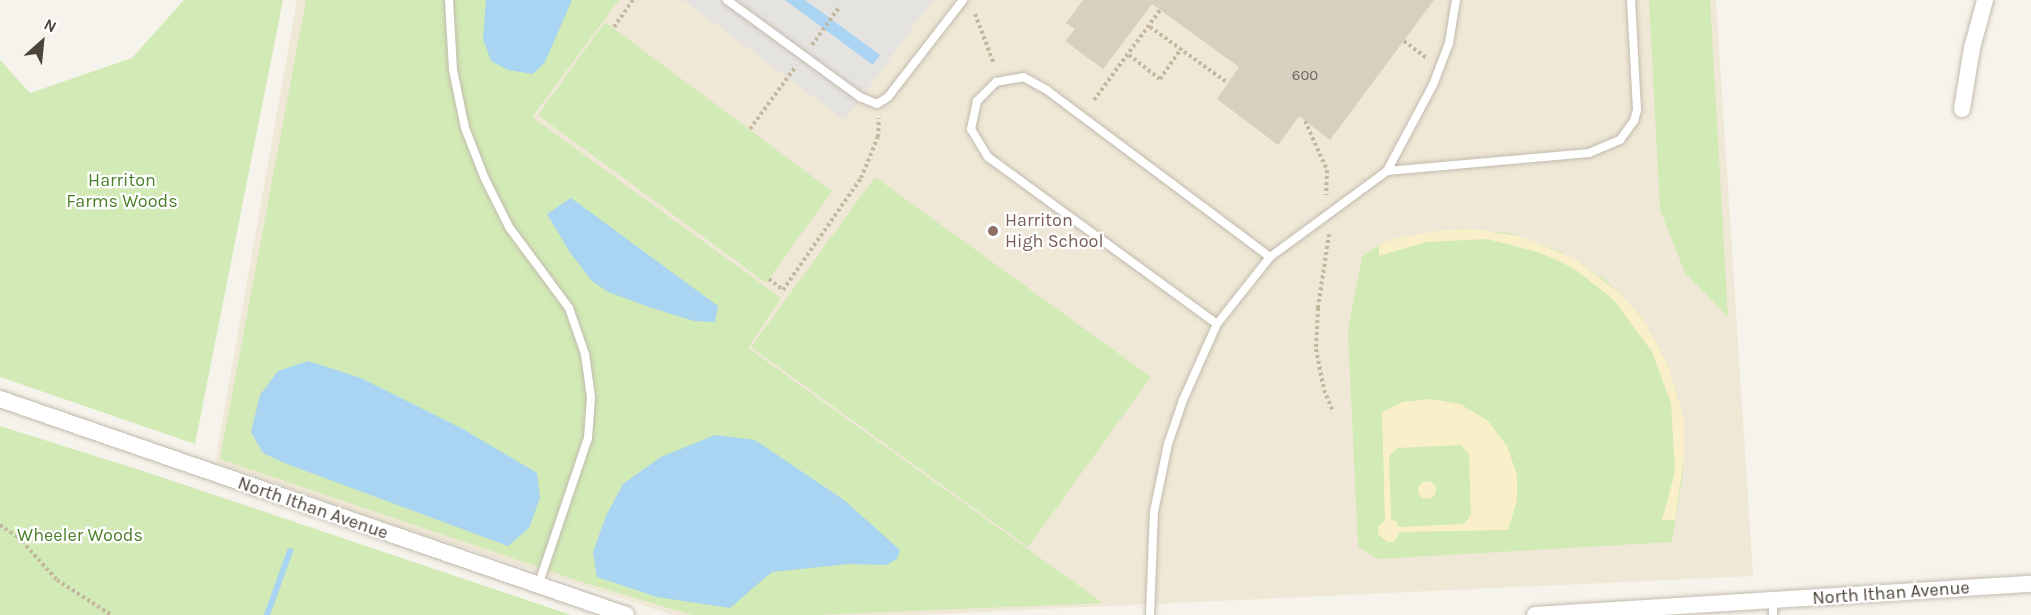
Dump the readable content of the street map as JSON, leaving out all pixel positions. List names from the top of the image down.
{
  "streets": {
    "street": ["North Ithan Avenue"]
  },
  "parks": ["Harriton Farms Woods", "Wheeler Woods"],
  "places": ["Harriton High School"],
  "house_numbers": ["600"],
  "north": "top right"
}
